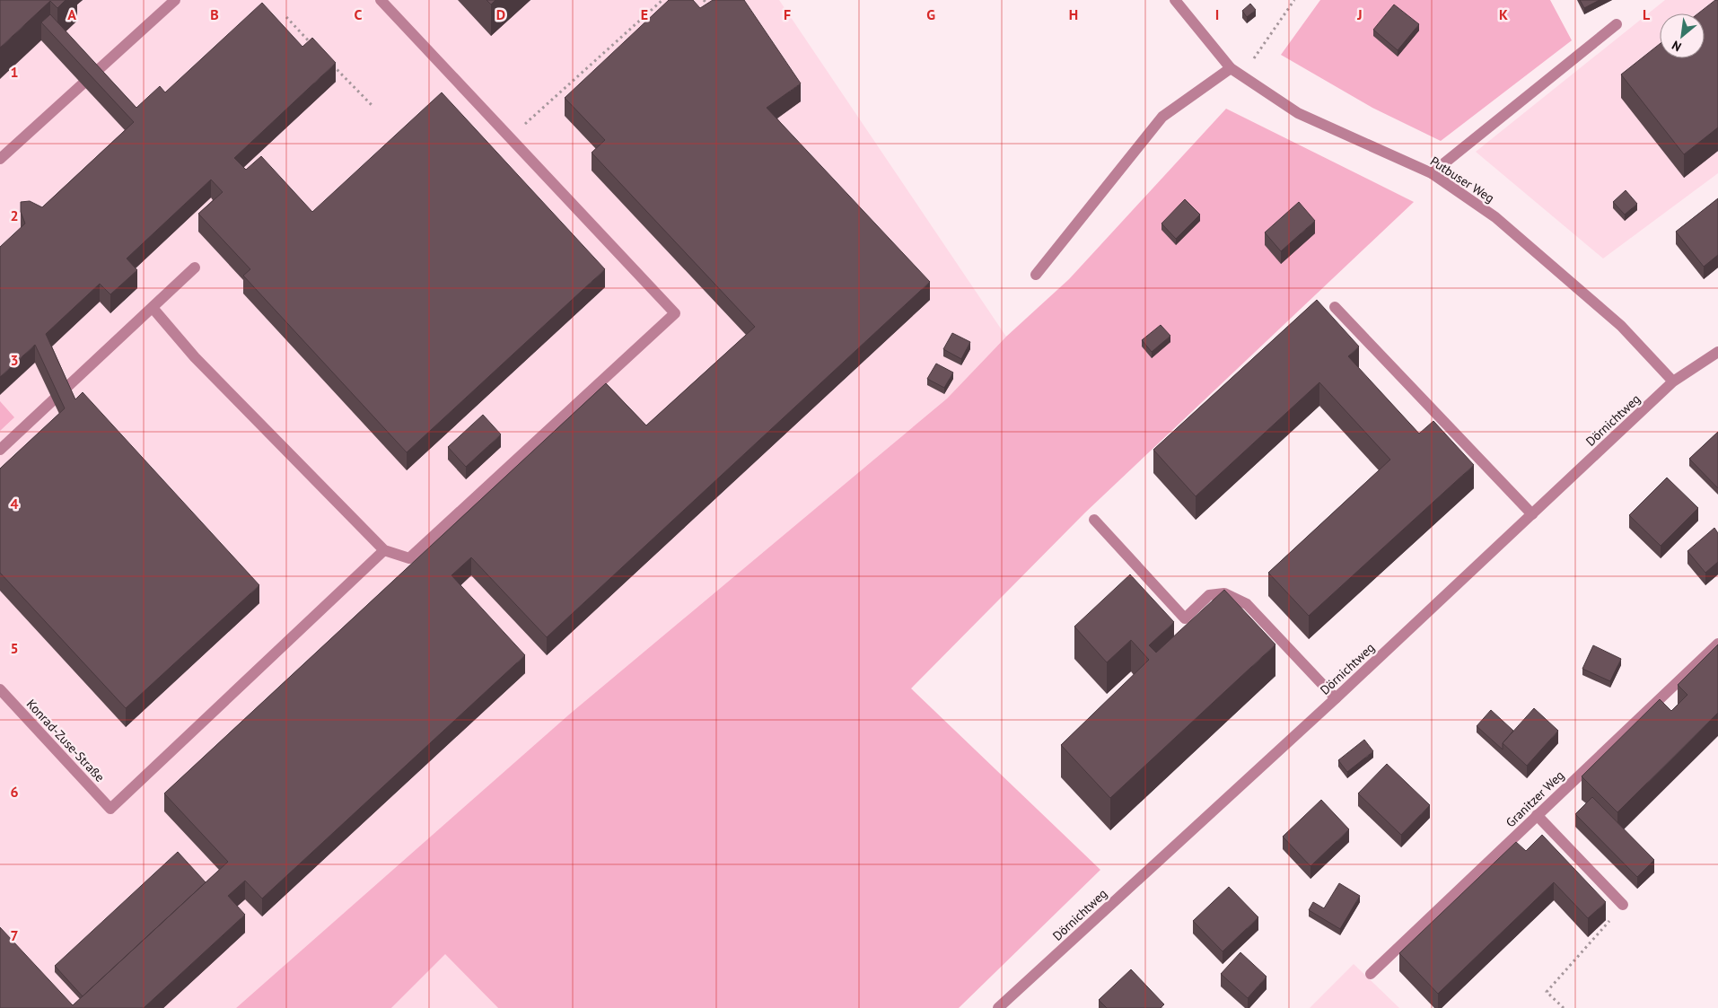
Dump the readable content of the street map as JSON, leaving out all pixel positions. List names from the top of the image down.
{
  "streets": {
    "street": [
      "Putbuser Weg",
      "Dörnichtweg",
      "Konrad-Zuse-Straße",
      "Granitzer Weg"
    ]
  },
  "crossings": [
    ["Putbuser Weg", "Dörnichtweg"]
  ],
  "north": "bottom left",
  "grid": {
    "columns": [
      "A",
      "B",
      "C",
      "D",
      "E",
      "F",
      "G",
      "H",
      "I",
      "J",
      "K",
      "L"
    ],
    "rows": [
      "1",
      "2",
      "3",
      "4",
      "5",
      "6",
      "7"
    ]
  }
}
